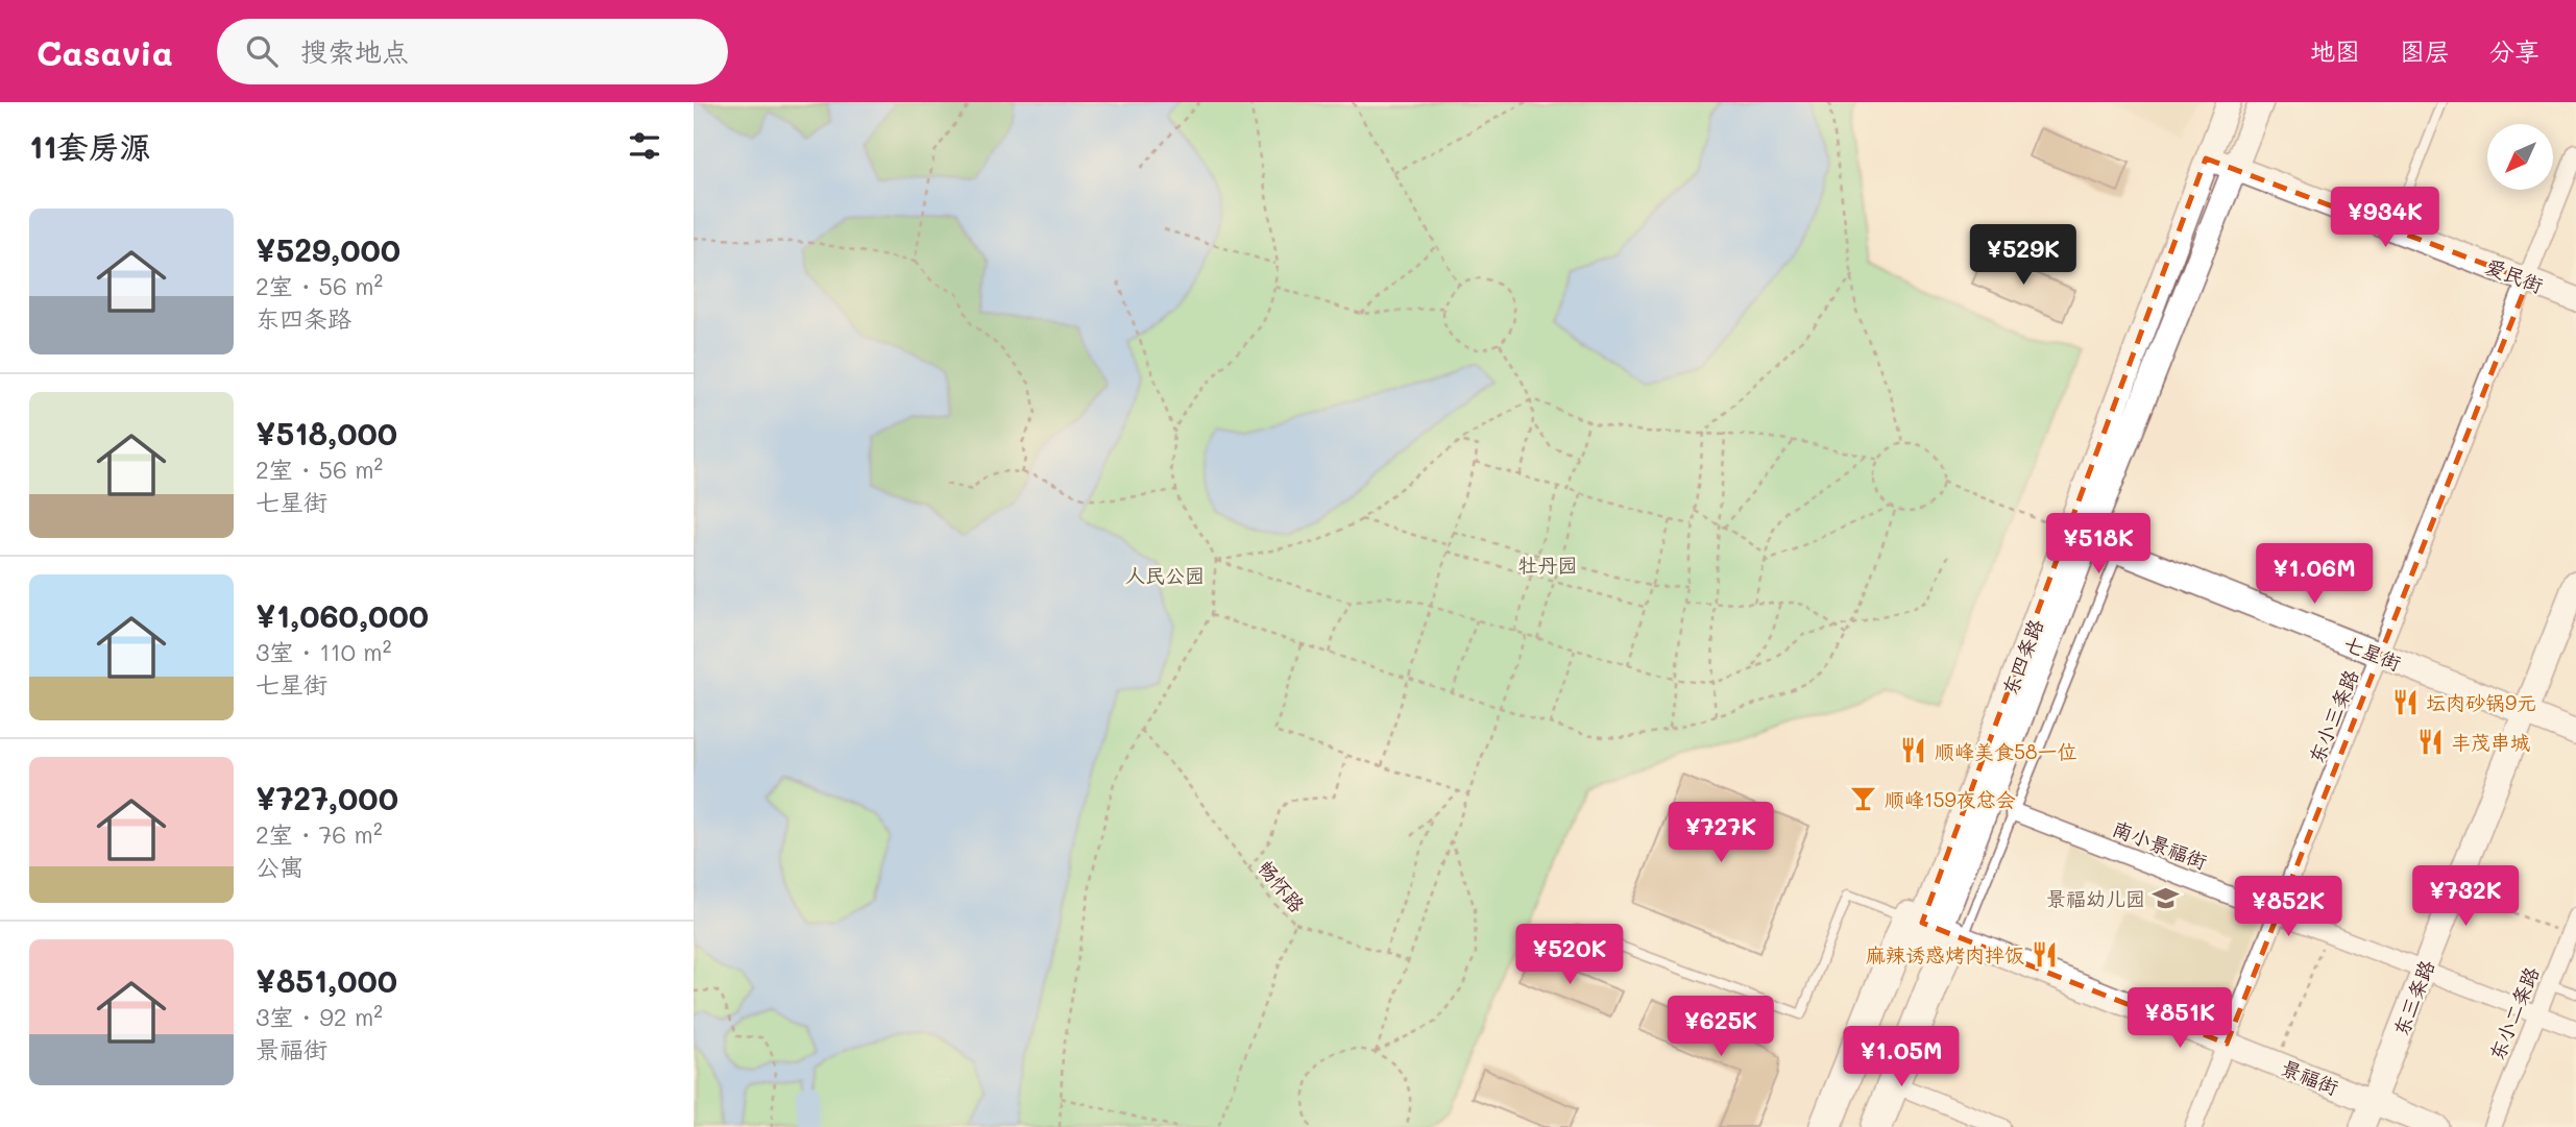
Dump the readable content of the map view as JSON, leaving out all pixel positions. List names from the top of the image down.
{
  "streets": {
    "street": [
      "爱民街",
      "七星街",
      "东小三条路",
      "南小景福街",
      "东三条路",
      "东小二条路",
      "景福街"
    ],
    "path": ["畅怀路"]
  },
  "crossings": [
    ["爱民街", "东小三条路"],
    ["七星街", "东小三条路"],
    ["七星街", "东三条路"],
    ["东小三条路", "南小景福街"],
    ["东小三条路", "景福街"],
    ["南小景福街", "东三条路"],
    ["南小景福街", "东小二条路"],
    ["东三条路", "景福街"]
  ],
  "parks": ["牡丹园", "人民公园"],
  "places": {
    "restaurant": [
      "坛肉砂锅9元",
      "丰茂串城",
      "顺峰美食58一位",
      "麻辣诱惑烤肉拌饭"
    ],
    "bar": ["顺峰159夜总会"],
    "school or university": ["景福幼儿园"]
  },
  "north": "bottom left",
  "page": {
    "header": "Casavia",
    "search": "搜索地点",
    "nav": ["地图", "图层", "分享"],
    "heading": "11套房源",
    "price": [
      "¥934K",
      "¥529K",
      "¥518K",
      "¥1.06M",
      "¥727K",
      "¥732K",
      "¥852K",
      "¥520K",
      "¥851K",
      "¥625K",
      "¥1.05M"
    ],
    "list": [
      {
        "name": "¥529,000",
        "note": "2室 · 56 m² · 东四条路"
      },
      {
        "name": "¥518,000",
        "note": "2室 · 56 m² · 七星街"
      },
      {
        "name": "¥1,060,000",
        "note": "3室 · 110 m² · 七星街"
      },
      {
        "name": "¥727,000",
        "note": "2室 · 76 m² · 公寓"
      },
      {
        "name": "¥851,000",
        "note": "3室 · 92 m² · 景福街"
      }
    ]
  }
}
